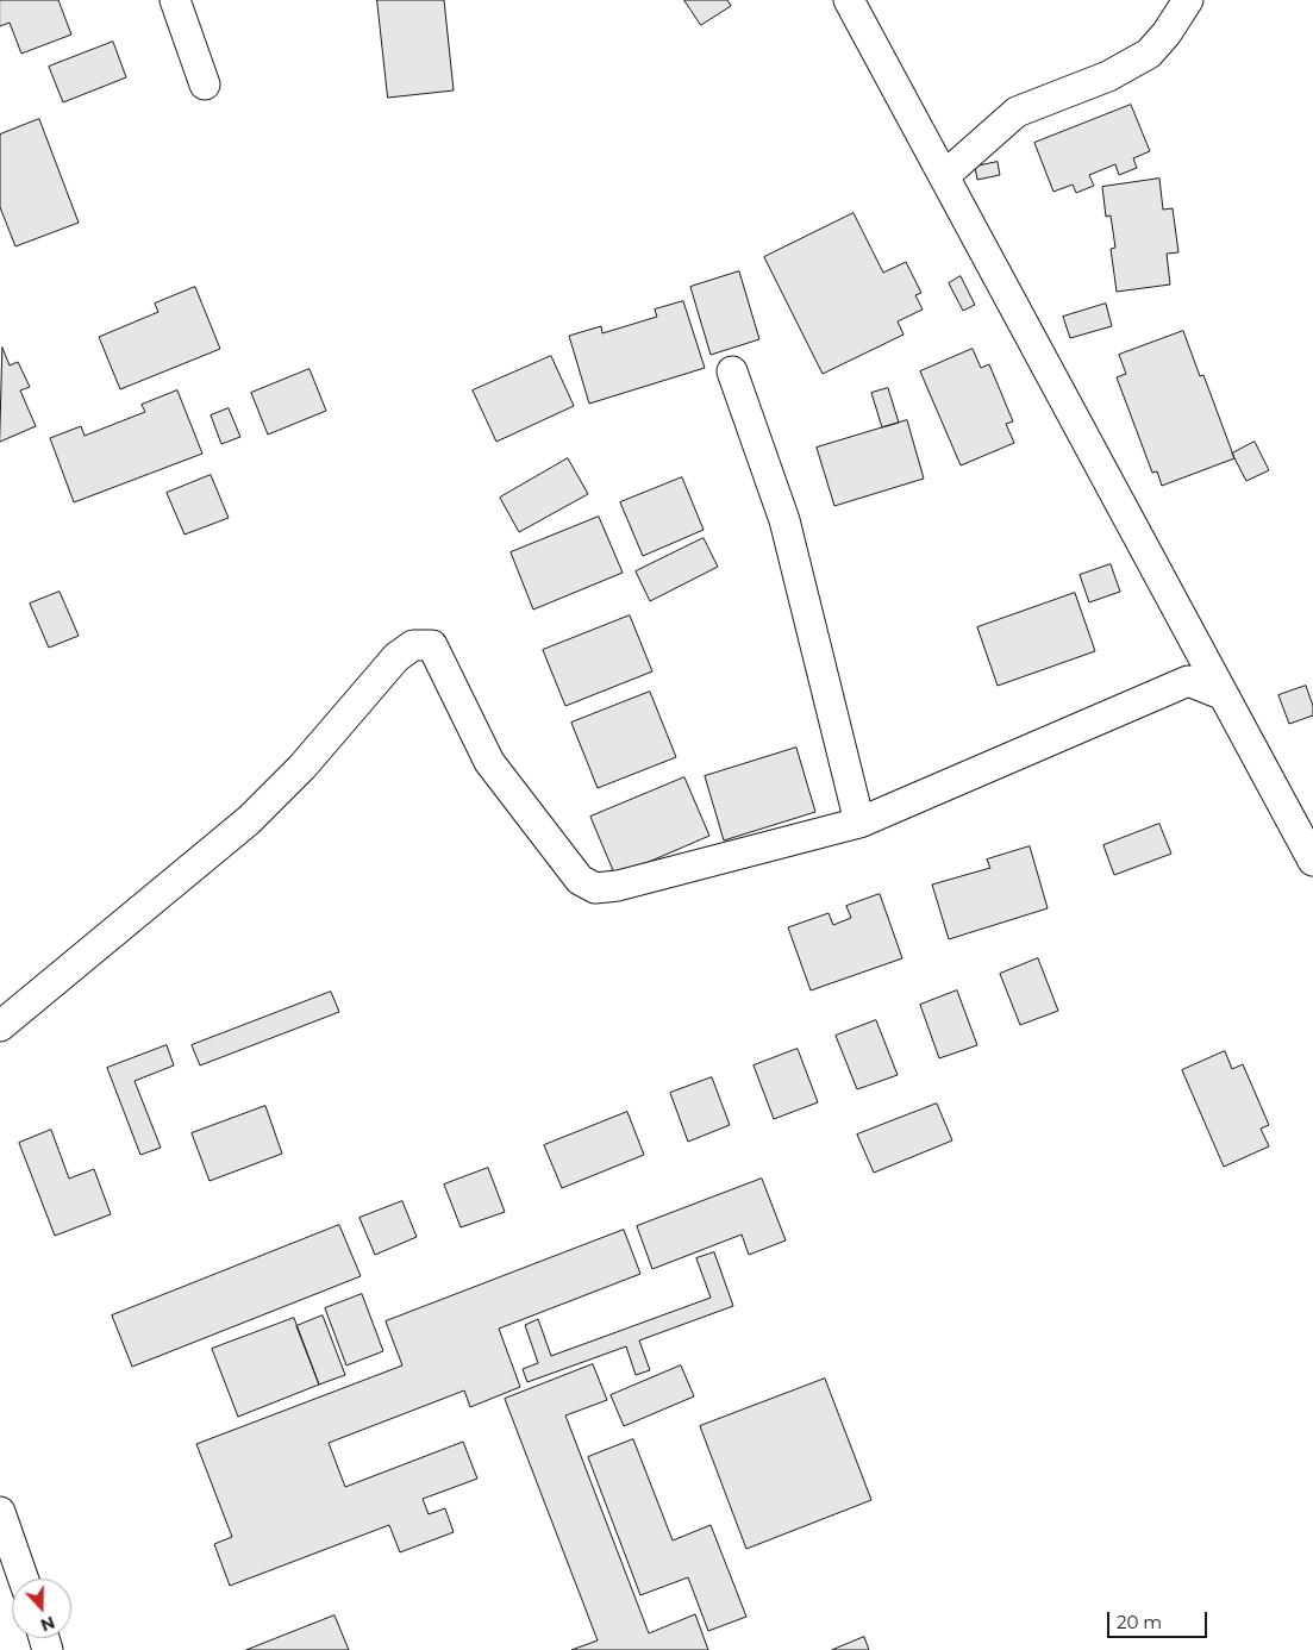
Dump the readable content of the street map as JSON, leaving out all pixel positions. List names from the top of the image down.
{
  "scale_bar": "20 m",
  "north": "bottom"
}
